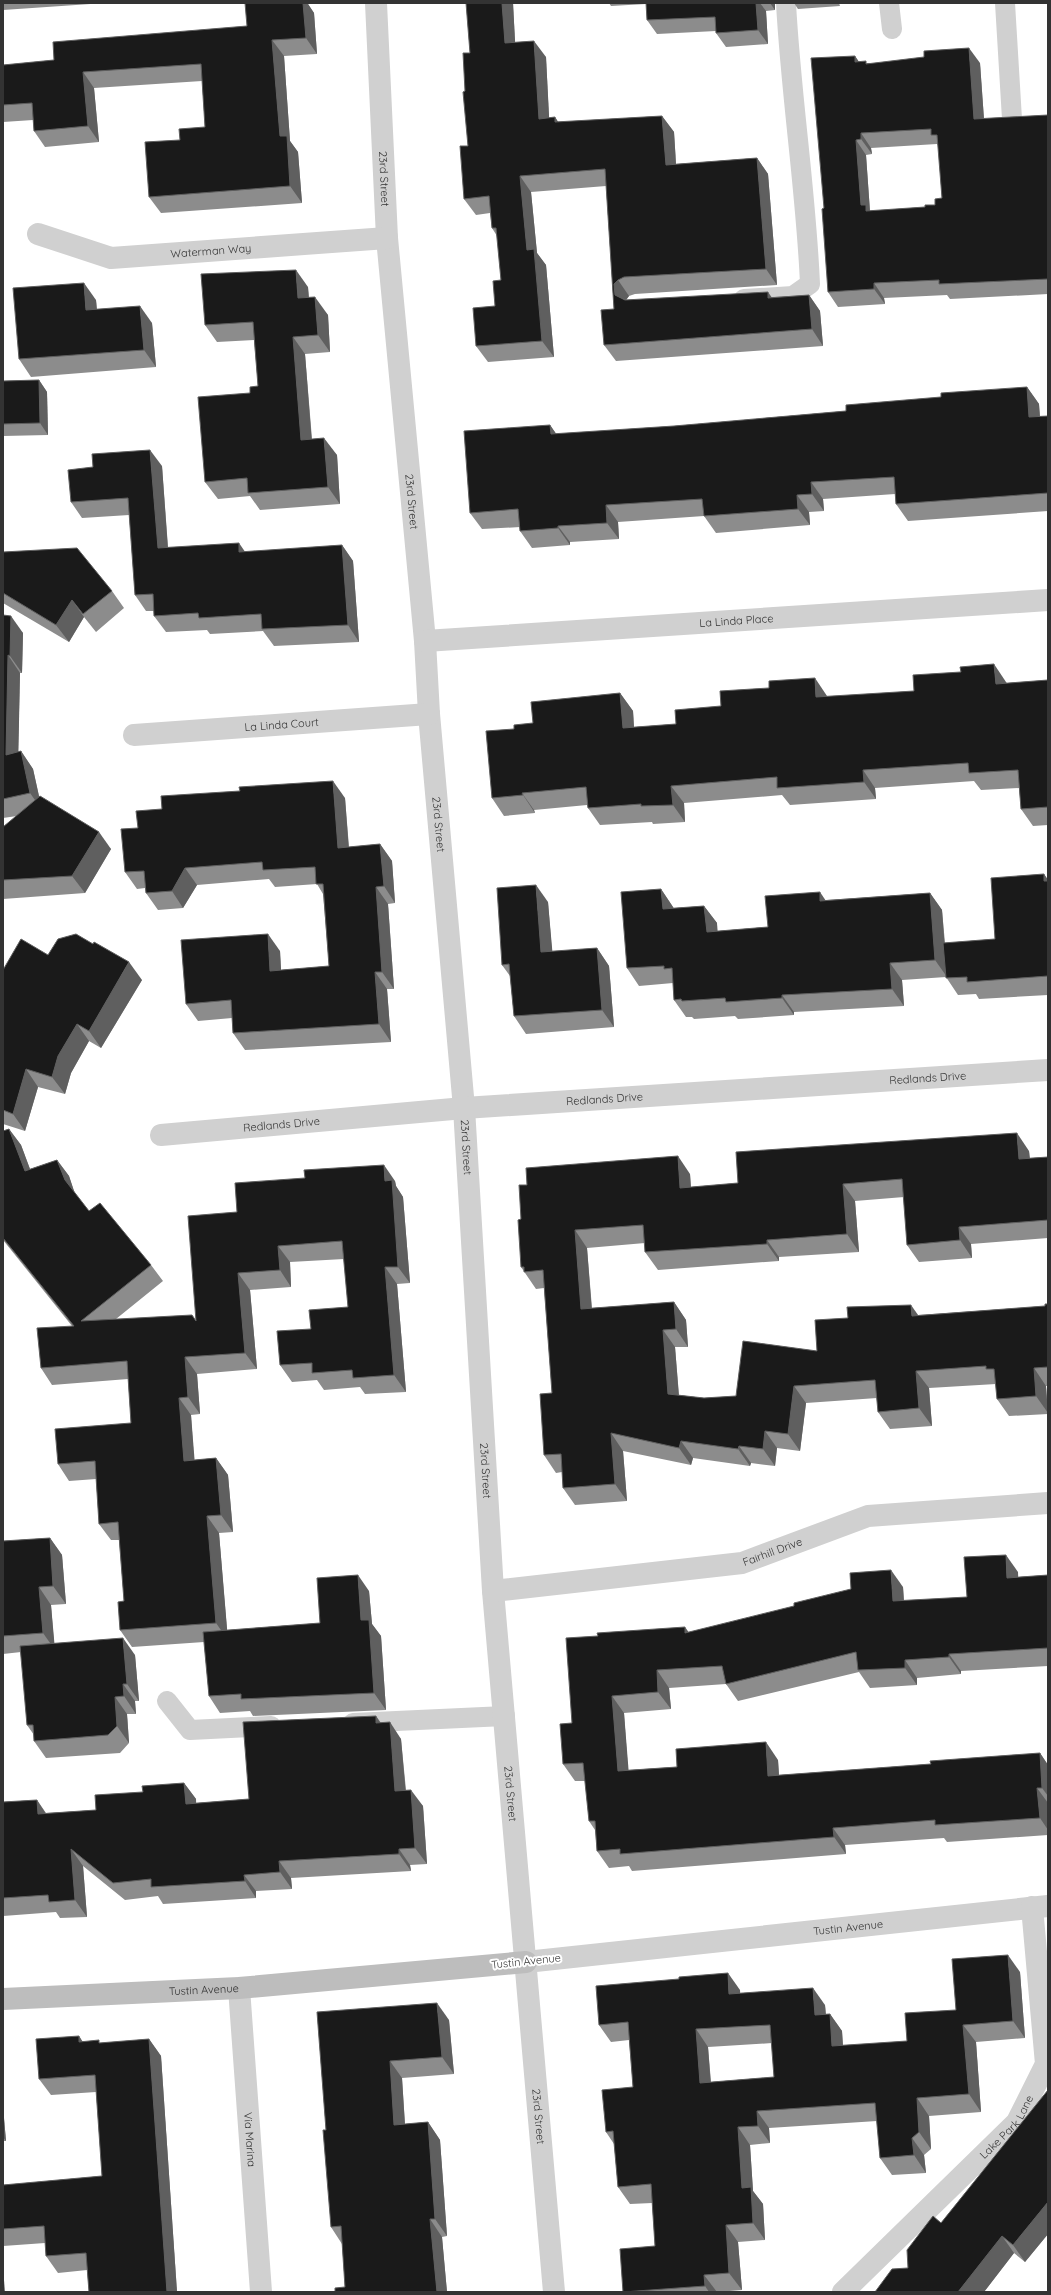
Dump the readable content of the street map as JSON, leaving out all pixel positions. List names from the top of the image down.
{
  "streets": {
    "street": [
      "23rd Street",
      "Waterman Way",
      "La Linda Place",
      "La Linda Court",
      "Redlands Drive",
      "Fairhill Drive",
      "Tustin Avenue",
      "Lake Park Lane",
      "Via Marina"
    ]
  },
  "crossings": [
    ["23rd Street", "Waterman Way"],
    ["23rd Street", "La Linda Place"],
    ["23rd Street", "La Linda Court"],
    ["23rd Street", "Redlands Drive"],
    ["23rd Street", "Fairhill Drive"],
    ["23rd Street", "Tustin Avenue"],
    ["Tustin Avenue", "Lake Park Lane"],
    ["Tustin Avenue", "Via Marina"]
  ]
}
